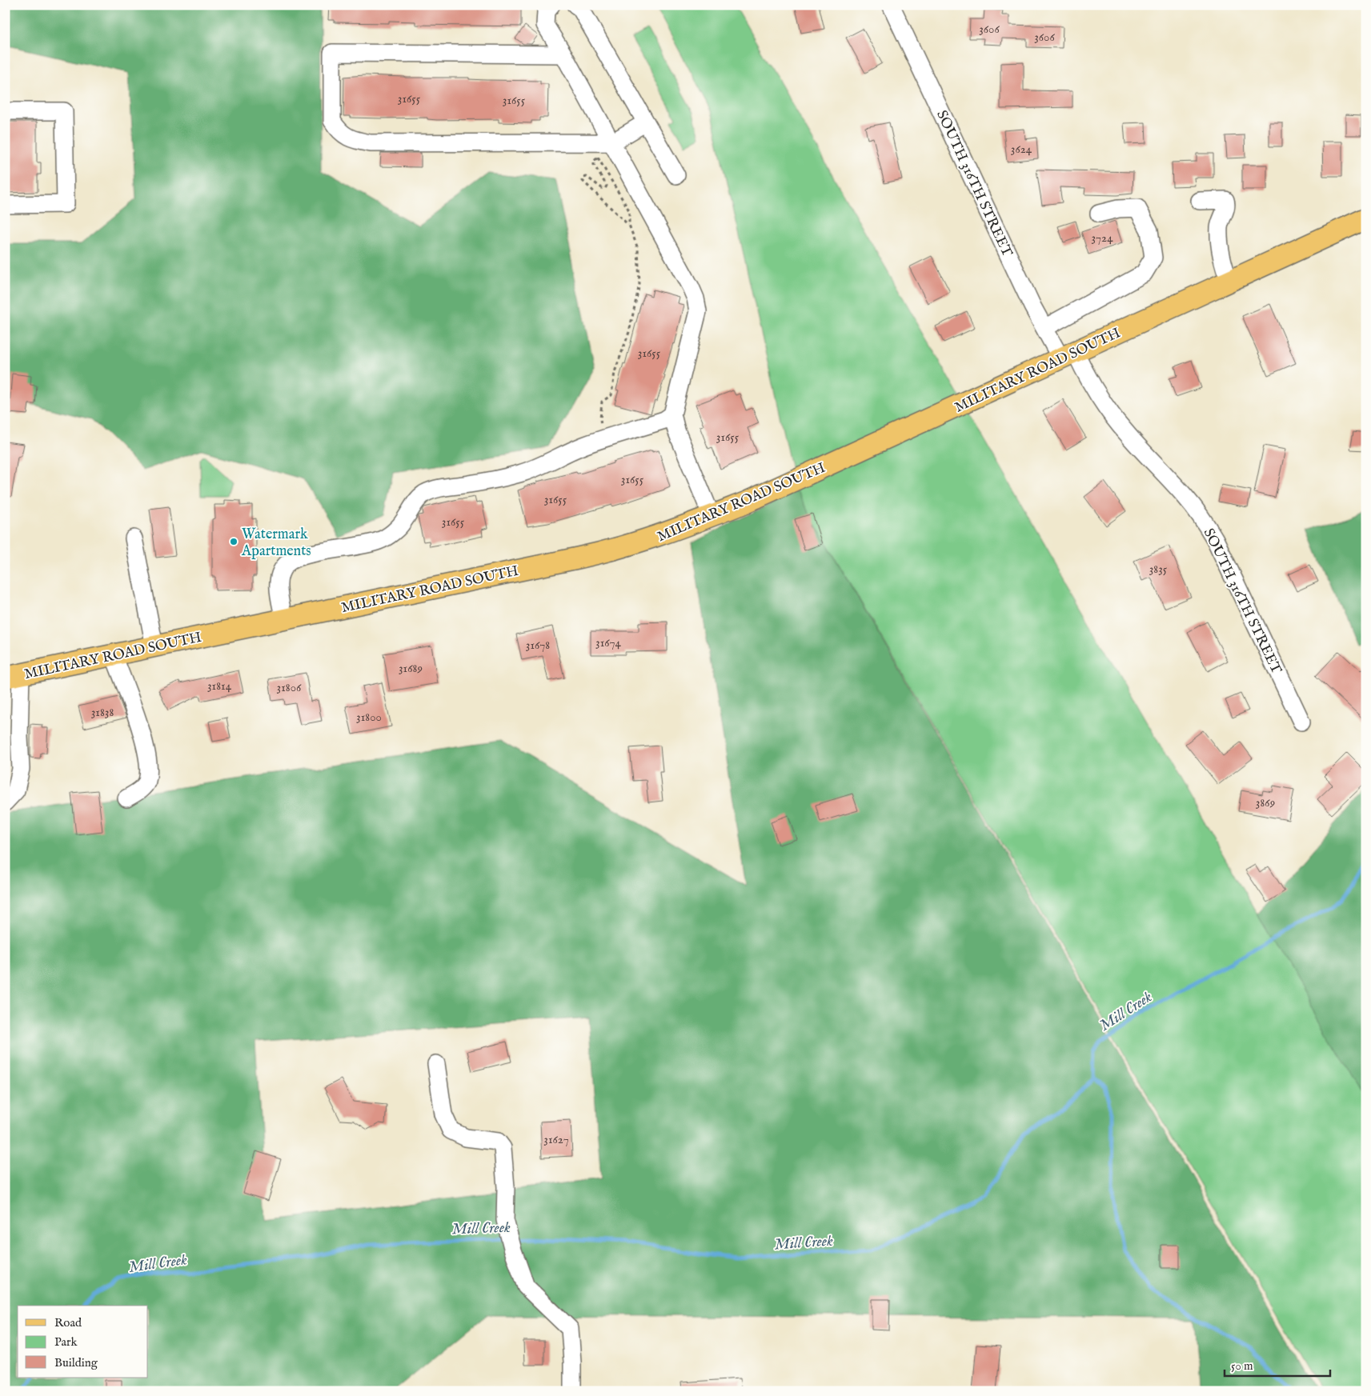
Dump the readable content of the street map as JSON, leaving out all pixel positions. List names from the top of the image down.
{
  "streets": {
    "main road": ["MILITARY ROAD SOUTH"],
    "street": ["SOUTH 316TH STREET"]
  },
  "crossings": [
    ["SOUTH 316TH STREET", "MILITARY ROAD SOUTH"]
  ],
  "water": ["Mill Creek"],
  "places": ["Watermark Apartments"],
  "house_numbers": [
    "3606",
    "3606",
    "31655",
    "31655",
    "3624",
    "3724",
    "31655",
    "31655",
    "31655",
    "31655",
    "31655",
    "3835",
    "31674",
    "31678",
    "31689",
    "31814",
    "31806",
    "31838",
    "31800",
    "3869",
    "31627"
  ],
  "legend": ["Road", "Park", "Building"],
  "scale_bar": "50 m"
}
